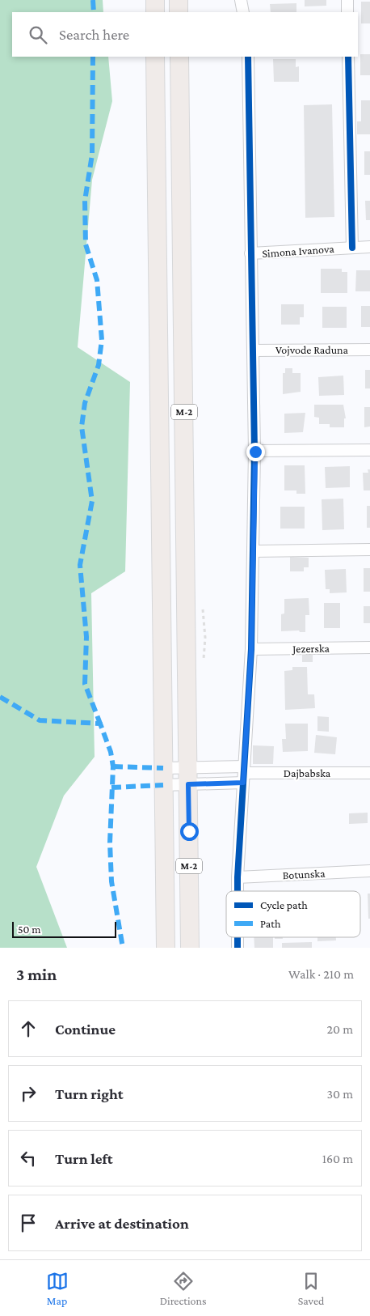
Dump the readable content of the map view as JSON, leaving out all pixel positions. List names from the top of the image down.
{
  "streets": {
    "main road": ["M-2"],
    "street": [
      "Simona Ivanova",
      "Vojvode Raduna",
      "Jezerska",
      "Dajbabska",
      "Botunska"
    ]
  },
  "legend": ["Cycle path", "Path"],
  "scale_bar": "50 m",
  "page": {
    "search": "Search here",
    "scale": "50 m",
    "heading": ["3 min", "Walk · 210 m"],
    "list": [
      ["Continue", "20 m"],
      ["Turn right", "30 m"],
      ["Turn left", "160 m"],
      "Arrive at destination"
    ],
    "nav": ["Map", "Directions", "Saved"]
  }
}
